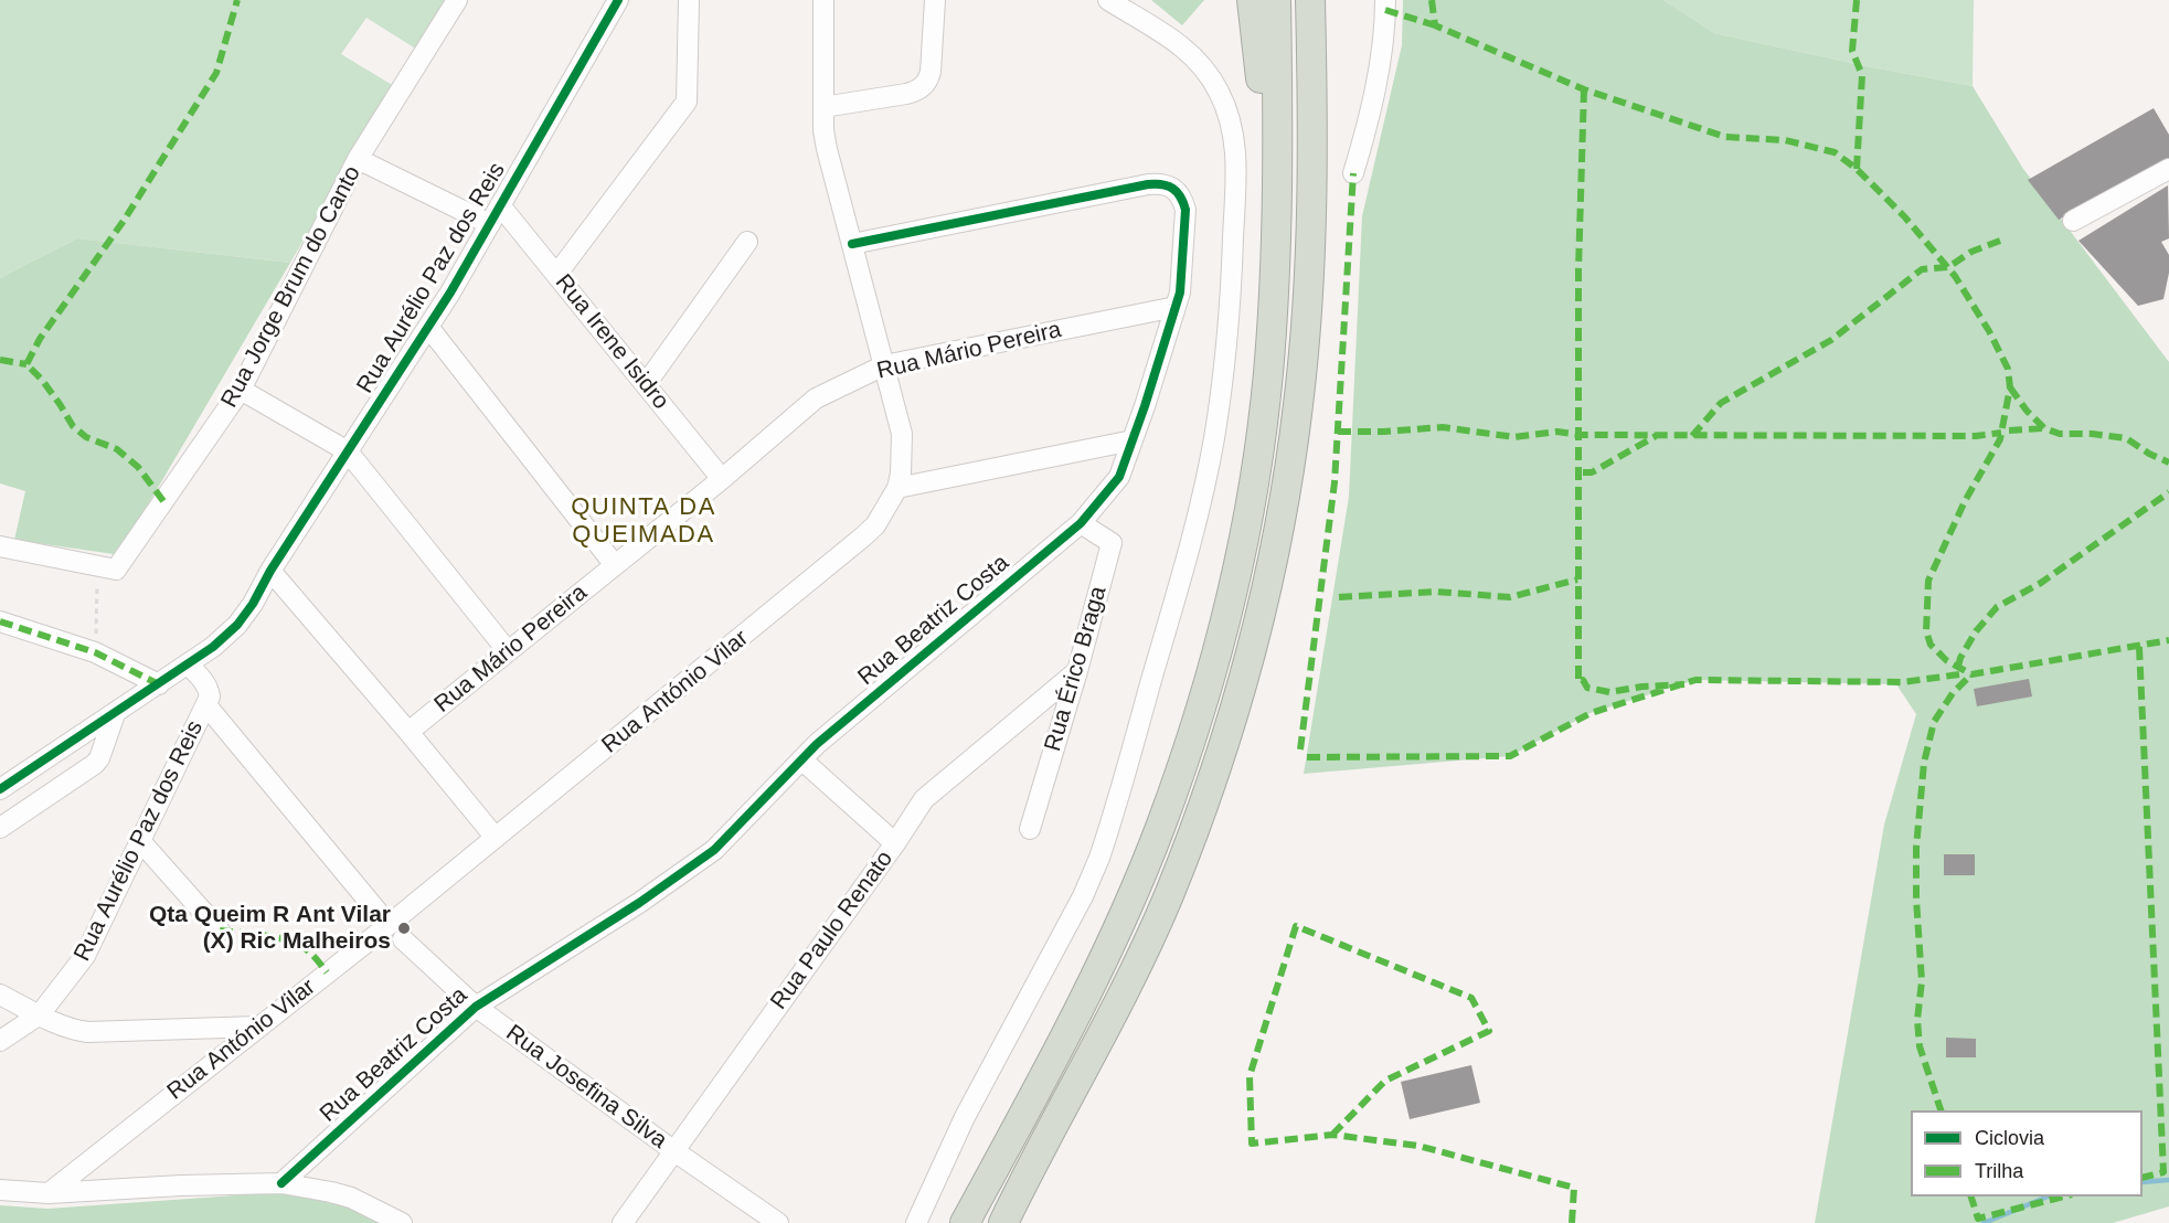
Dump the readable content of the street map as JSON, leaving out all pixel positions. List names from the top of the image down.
{
  "streets": {
    "street": [
      "Rua Aurélio Paz dos Reis",
      "Rua Jorge Brum do Canto",
      "Rua Irene Isidro",
      "Rua Mário Pereira",
      "Rua Beatriz Costa",
      "Rua Érico Braga",
      "Rua António Vilar",
      "Rua Paulo Renato",
      "Rua Josefina Silva"
    ]
  },
  "crossings": [
    ["Rua Aurélio Paz dos Reis", "Rua Irene Isidro"],
    ["Rua Aurélio Paz dos Reis", "Rua Josefina Silva"],
    ["Rua Irene Isidro", "Rua Mário Pereira"],
    ["Rua Mário Pereira", "Rua Beatriz Costa"],
    ["Rua Mário Pereira", "Rua António Vilar"],
    ["Rua Beatriz Costa", "Rua Érico Braga"],
    ["Rua Beatriz Costa", "Rua António Vilar"],
    ["Rua Beatriz Costa", "Rua Josefina Silva"],
    ["Rua Érico Braga", "Rua Paulo Renato"],
    ["Rua António Vilar", "Rua Josefina Silva"],
    ["Rua Paulo Renato", "Rua Josefina Silva"]
  ],
  "districts": ["QUINTA DA QUEIMADA"],
  "places": ["Qta Queim R Ant Vilar (X) Ric Malheiros"],
  "legend": ["Ciclovia", "Trilha"]
}
